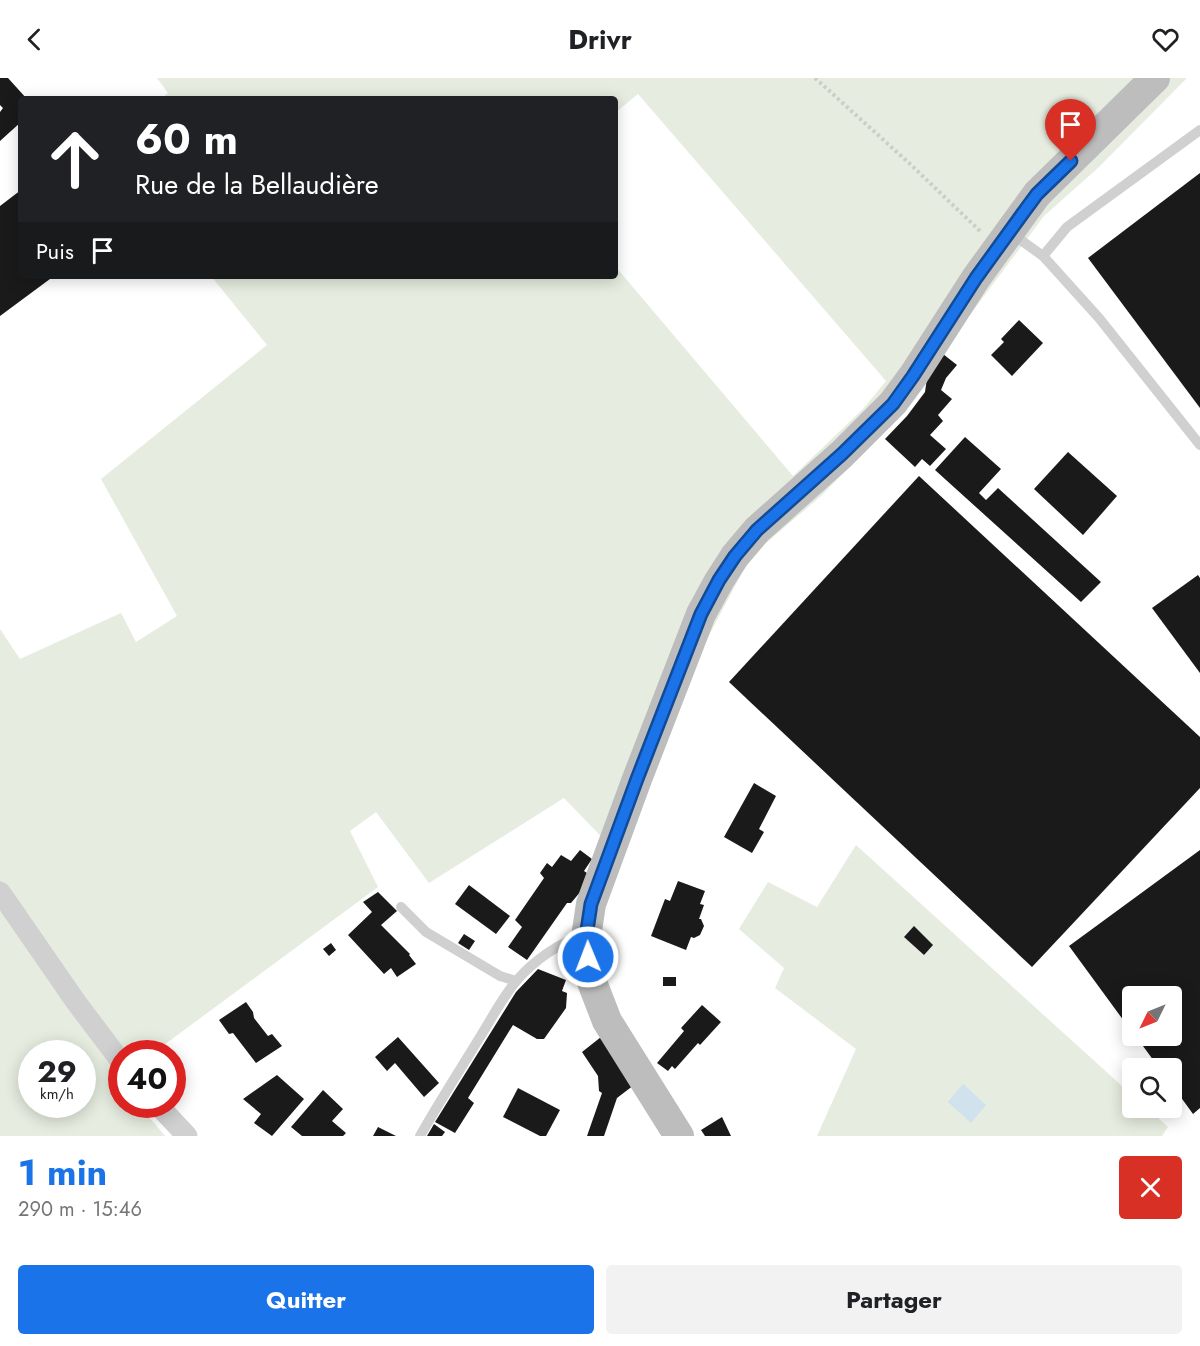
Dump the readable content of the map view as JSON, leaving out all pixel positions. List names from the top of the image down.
{
  "north": "bottom left",
  "page": {
    "header": "Drivr",
    "turn": ["60 m", "Rue de la Bellaudière"],
    "then": "Puis",
    "speed": "29 km/h",
    "limit": "40",
    "heading": ["1 min", "290 m · 15:46"],
    "buttons": ["Quitter", "Partager"]
  }
}
